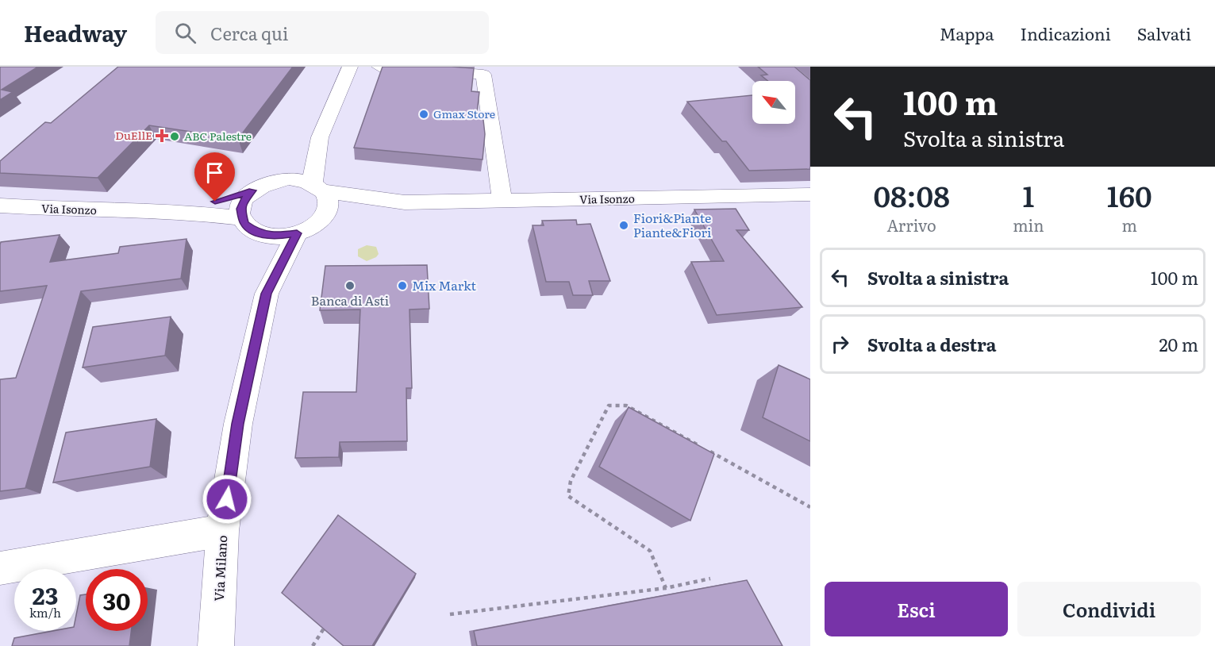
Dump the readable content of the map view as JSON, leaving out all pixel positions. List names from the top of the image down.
{
  "streets": {
    "street": ["Via Isonzo", "Via Milano"]
  },
  "crossings": [
    ["Via Isonzo", "Via Milano"]
  ],
  "places": {
    "other": [
      "Gmax Store",
      "ABC Palestre",
      "Fiori&Piante Piante&Fiori",
      "Banca di Asti",
      "Mix Markt"
    ],
    "health": ["DuEllE"]
  },
  "north": "top left",
  "page": {
    "header": "Headway",
    "search": "Cerca qui",
    "nav": ["Mappa", "Indicazioni", "Salvati"],
    "turn": ["100 m", "Svolta a sinistra"],
    "eta": [
      "08:08",
      "Arrivo",
      "1",
      "min",
      "160",
      "m"
    ],
    "list": [
      {
        "name": "Svolta a sinistra",
        "value": "100 m"
      },
      {
        "name": "Svolta a destra",
        "value": "20 m"
      }
    ],
    "speed": "23 km/h",
    "limit": "30",
    "buttons": ["Esci", "Condividi"]
  }
}
